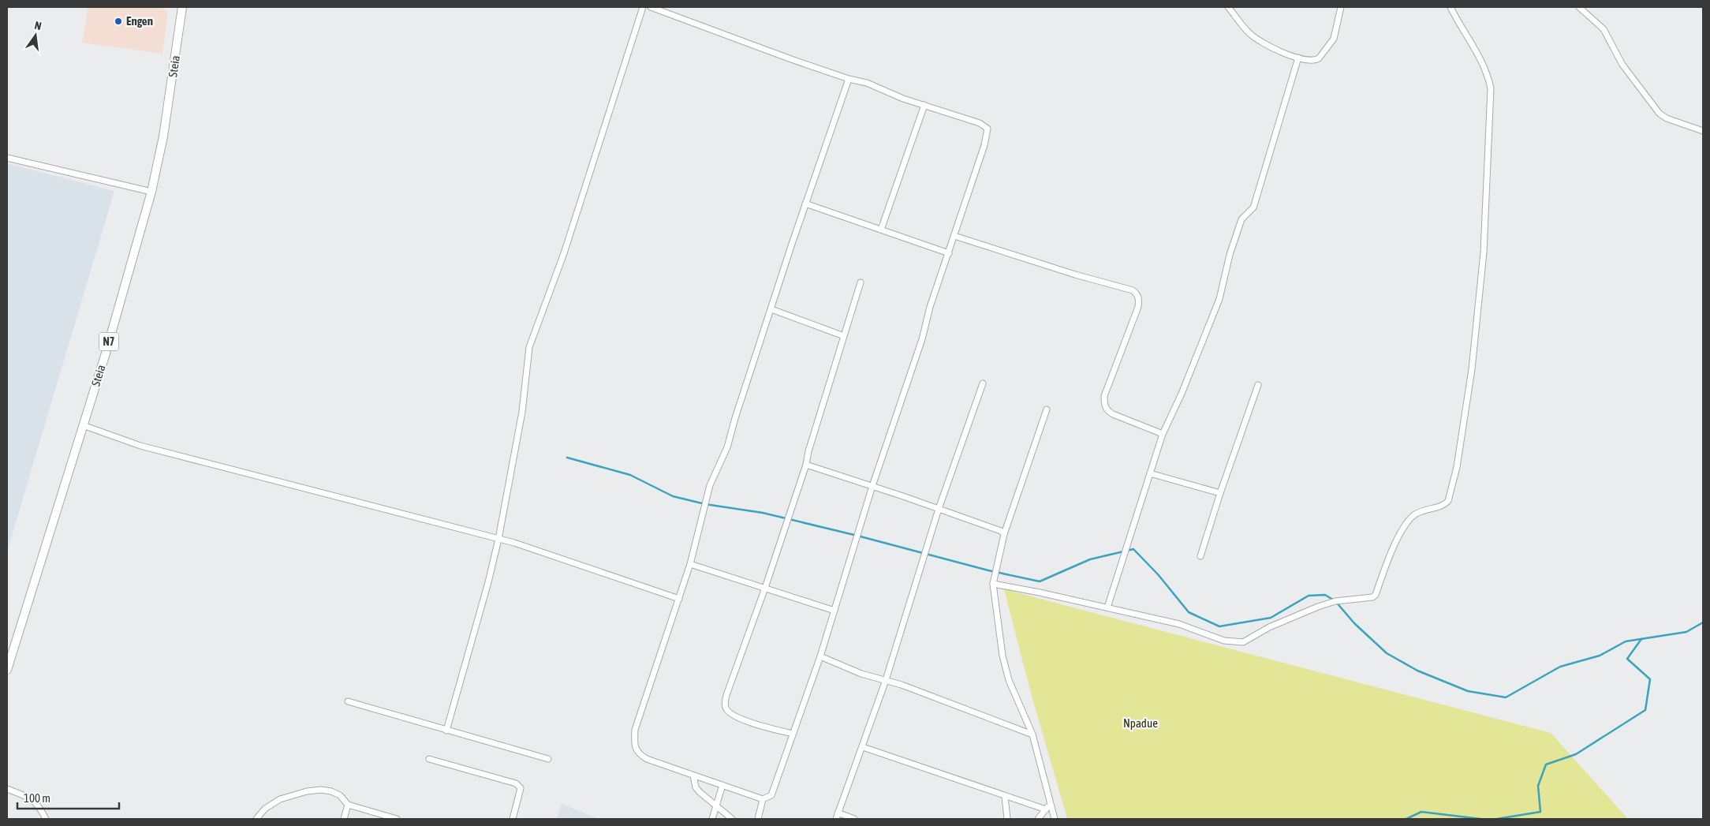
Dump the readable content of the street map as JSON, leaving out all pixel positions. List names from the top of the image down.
{
  "streets": {
    "main road": ["Steia", "N7"]
  },
  "parks": ["Npadue"],
  "places": ["Engen"],
  "scale_bar": "100 m",
  "north": "top"
}
